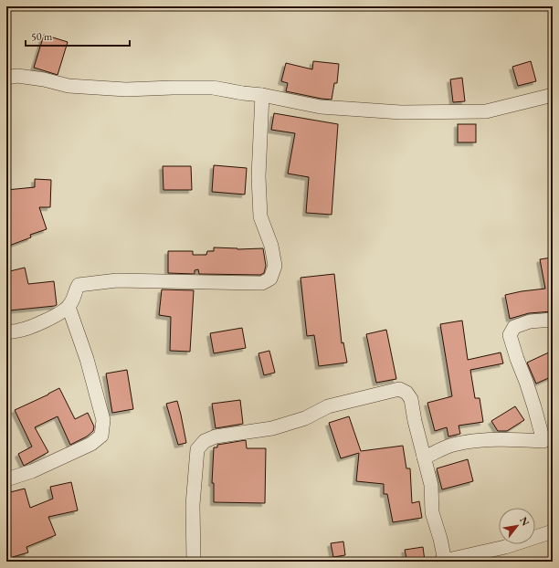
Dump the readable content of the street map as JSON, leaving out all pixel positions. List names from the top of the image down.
{
  "scale_bar": "50 m",
  "north": "top right"
}
